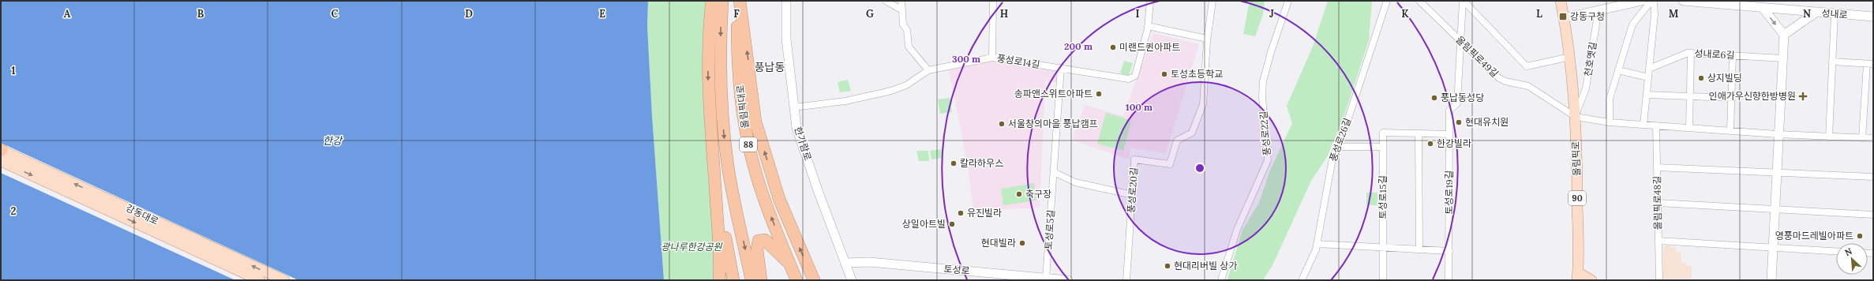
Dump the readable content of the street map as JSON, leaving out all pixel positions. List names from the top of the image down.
{
  "streets": {
    "highway": ["올림픽대로", "88"],
    "main road": ["올림픽로", "90", "강동대로"],
    "street": [
      "성내로",
      "성내로6길",
      "올림픽로49길",
      "천호옛길",
      "풍성로14길",
      "풍성로22길",
      "풍성로26길",
      "한가람로",
      "풍성로20길",
      "토성로19길",
      "토성로15길",
      "올림픽로48길",
      "토성로5길",
      "토성로"
    ]
  },
  "crossings": [
    ["올림픽로49길", "천호옛길"],
    ["올림픽로49길", "올림픽로"],
    ["올림픽로49길", "토성로19길"],
    ["천호옛길", "올림픽로"],
    ["풍성로14길", "한가람로"],
    ["풍성로14길", "토성로5길"],
    ["한가람로", "토성로"],
    ["토성로5길", "토성로"]
  ],
  "districts": ["풍납동"],
  "water": ["한강"],
  "parks": ["광나루한강공원"],
  "places": {
    "transit": ["강동구청"],
    "other": [
      "미랜드퀸아파트",
      "토성초등학교",
      "상지빌딩",
      "송파앤스위트아파트",
      "풍납동성당",
      "현대유치원",
      "서울창의마을 풍납캠프",
      "한강빌라",
      "칼라하우스",
      "축구장",
      "유진빌라",
      "상일아트빌",
      "영풍마드레빌아파트",
      "현대빌라",
      "현대리버빌 상가"
    ],
    "health": ["인애가우신향한방병원"]
  },
  "north": "top left",
  "grid": {
    "columns": [
      "A",
      "B",
      "C",
      "D",
      "E",
      "F",
      "G",
      "H",
      "I",
      "J",
      "K",
      "L",
      "M",
      "N"
    ],
    "rows": ["1", "2"]
  },
  "rings": ["200 m", "300 m", "100 m"]
}
